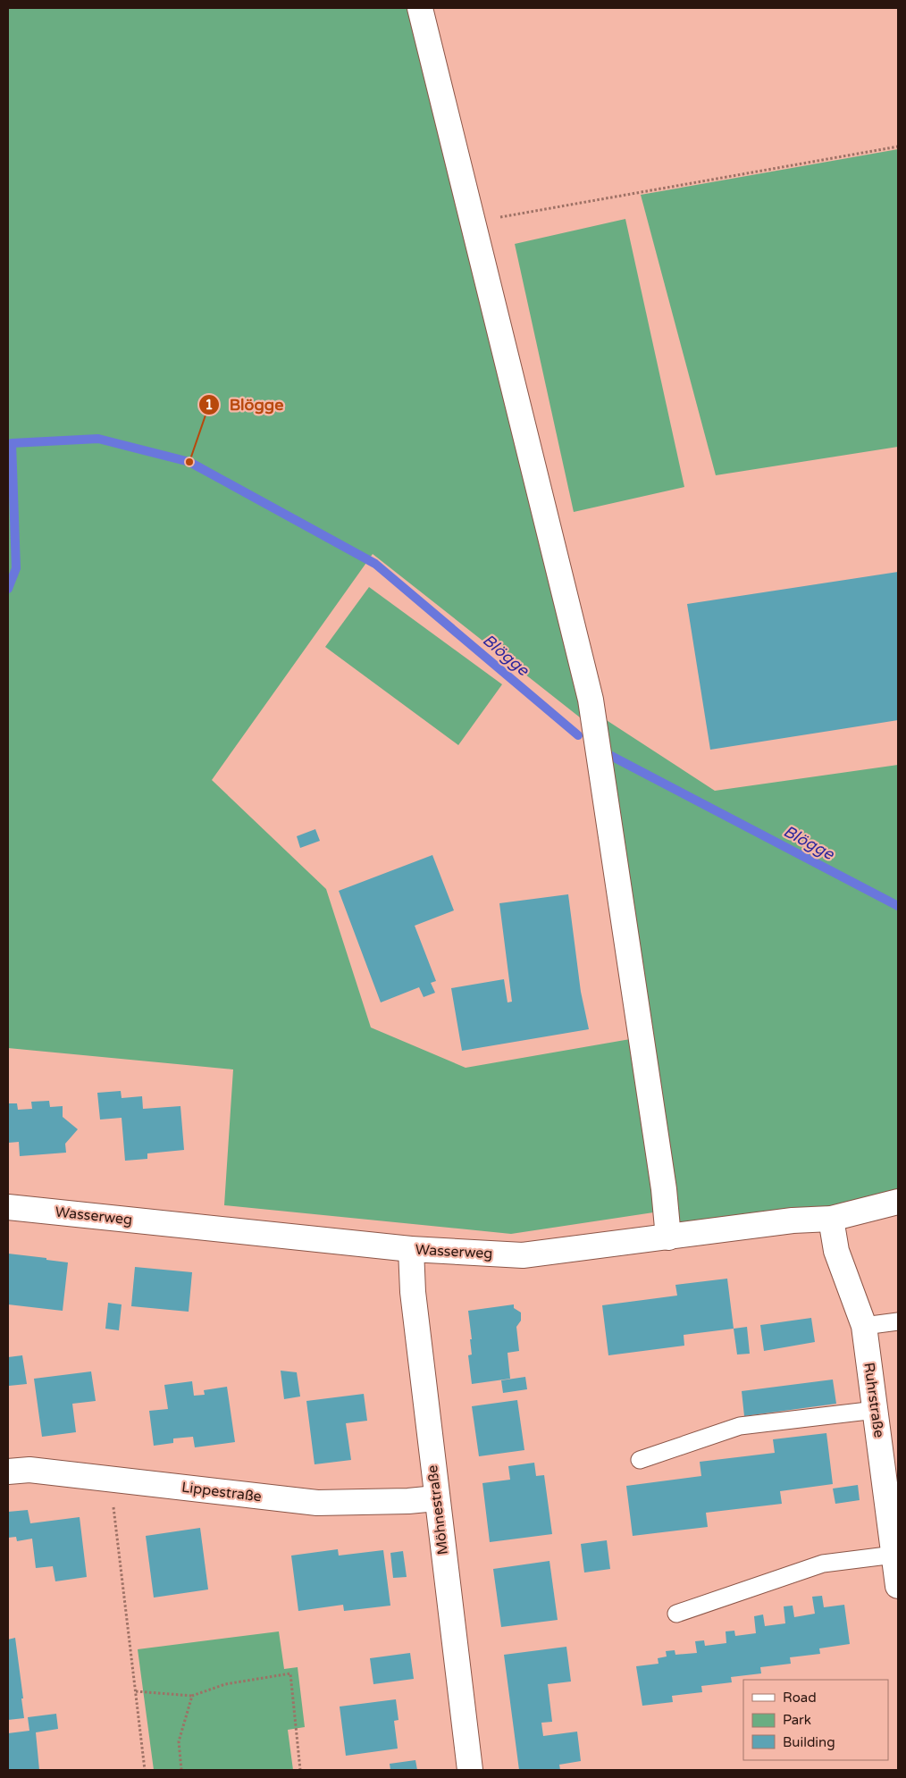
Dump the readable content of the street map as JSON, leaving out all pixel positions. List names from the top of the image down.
{
  "streets": {
    "street": [
      "Wasserweg",
      "Ruhrstraße",
      "Lippestraße",
      "Möhnestraße"
    ]
  },
  "crossings": [
    ["Wasserweg", "Ruhrstraße"],
    ["Wasserweg", "Möhnestraße"],
    ["Lippestraße", "Möhnestraße"]
  ],
  "water": ["Blögge"],
  "places": ["Blögge"],
  "legend": ["Road", "Park", "Building"]
}
